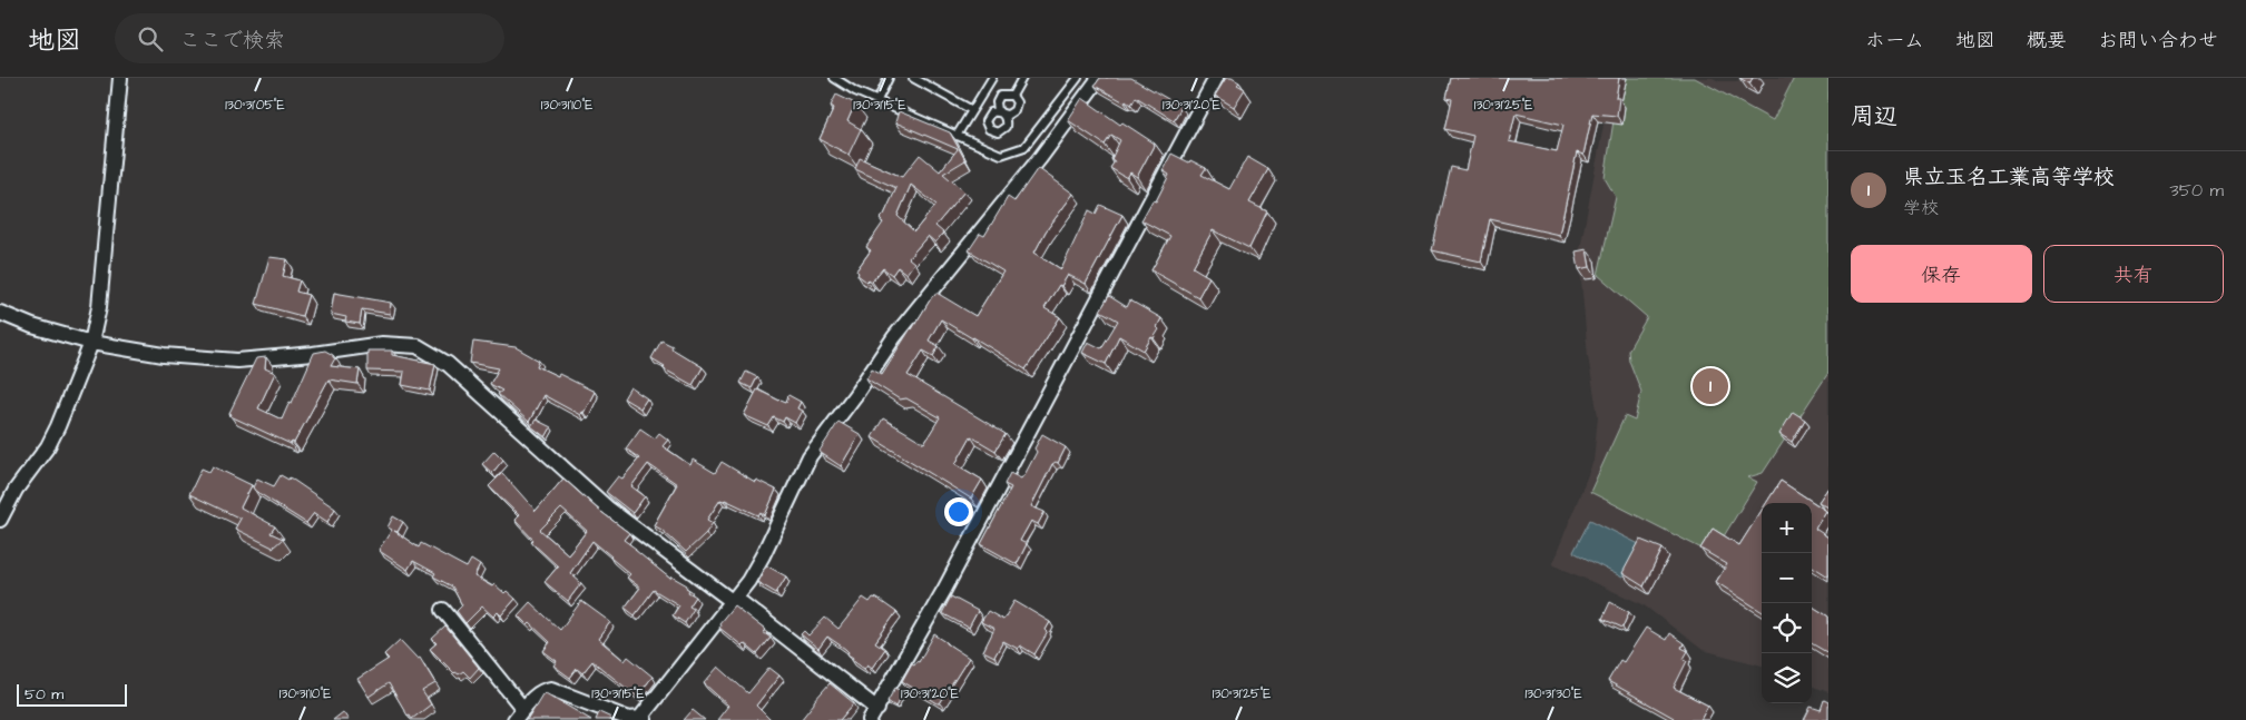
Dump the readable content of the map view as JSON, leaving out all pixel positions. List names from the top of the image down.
{
  "scale_bar": "50 m",
  "page": {
    "header": "地図",
    "search": "ここで検索",
    "nav": [
      "ホーム",
      "地図",
      "概要",
      "お問い合わせ"
    ],
    "heading": "周辺",
    "list": [
      {
        "mark": "1",
        "name": "県立玉名工業高等学校",
        "note": "学校",
        "value": "350 m"
      }
    ],
    "buttons": ["保存", "共有"],
    "pins": "1",
    "map_buttons": ["+", "−"],
    "scale": "50 m"
  },
  "coordinates": [
    "130°31'05\"E",
    "130°31'10\"E",
    "130°31'15\"E",
    "130°31'20\"E",
    "130°31'25\"E",
    "130°31'30\"E"
  ]
}
